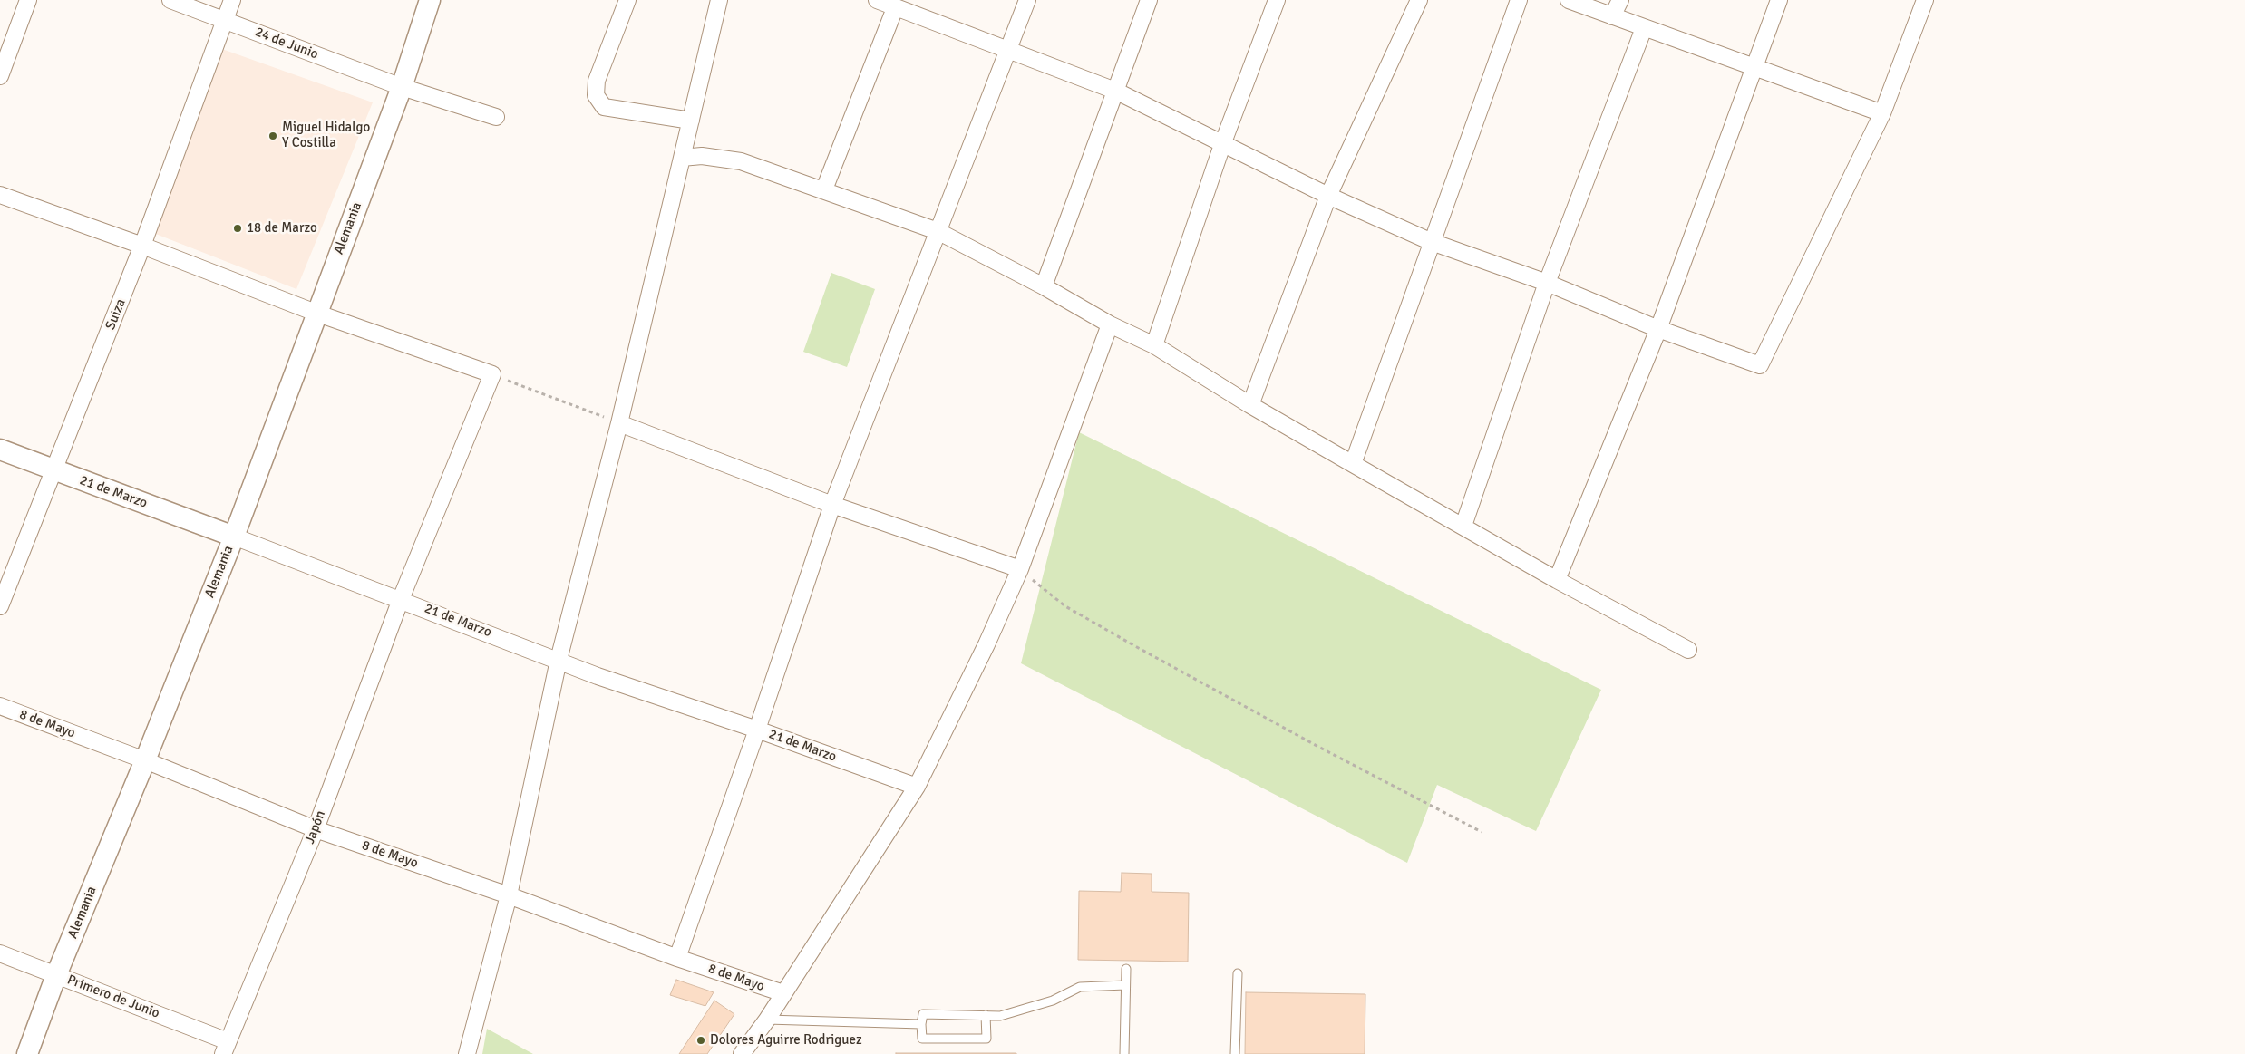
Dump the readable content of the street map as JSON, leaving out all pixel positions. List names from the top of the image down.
{
  "streets": {
    "street": [
      "24 de Junio",
      "Alemania",
      "Suiza",
      "21 de Marzo",
      "8 de Mayo",
      "Japón",
      "Primero de Junio"
    ]
  },
  "crossings": [
    ["24 de Junio", "Alemania"],
    ["24 de Junio", "Suiza"],
    ["Alemania", "21 de Marzo"],
    ["Alemania", "8 de Mayo"],
    ["Alemania", "Primero de Junio"],
    ["Suiza", "21 de Marzo"],
    ["21 de Marzo", "Japón"],
    ["8 de Mayo", "Japón"],
    ["Japón", "Primero de Junio"]
  ],
  "places": ["Miguel Hidalgo Y Costilla", "18 de Marzo", "Dolores Aguirre Rodriguez"]
}
